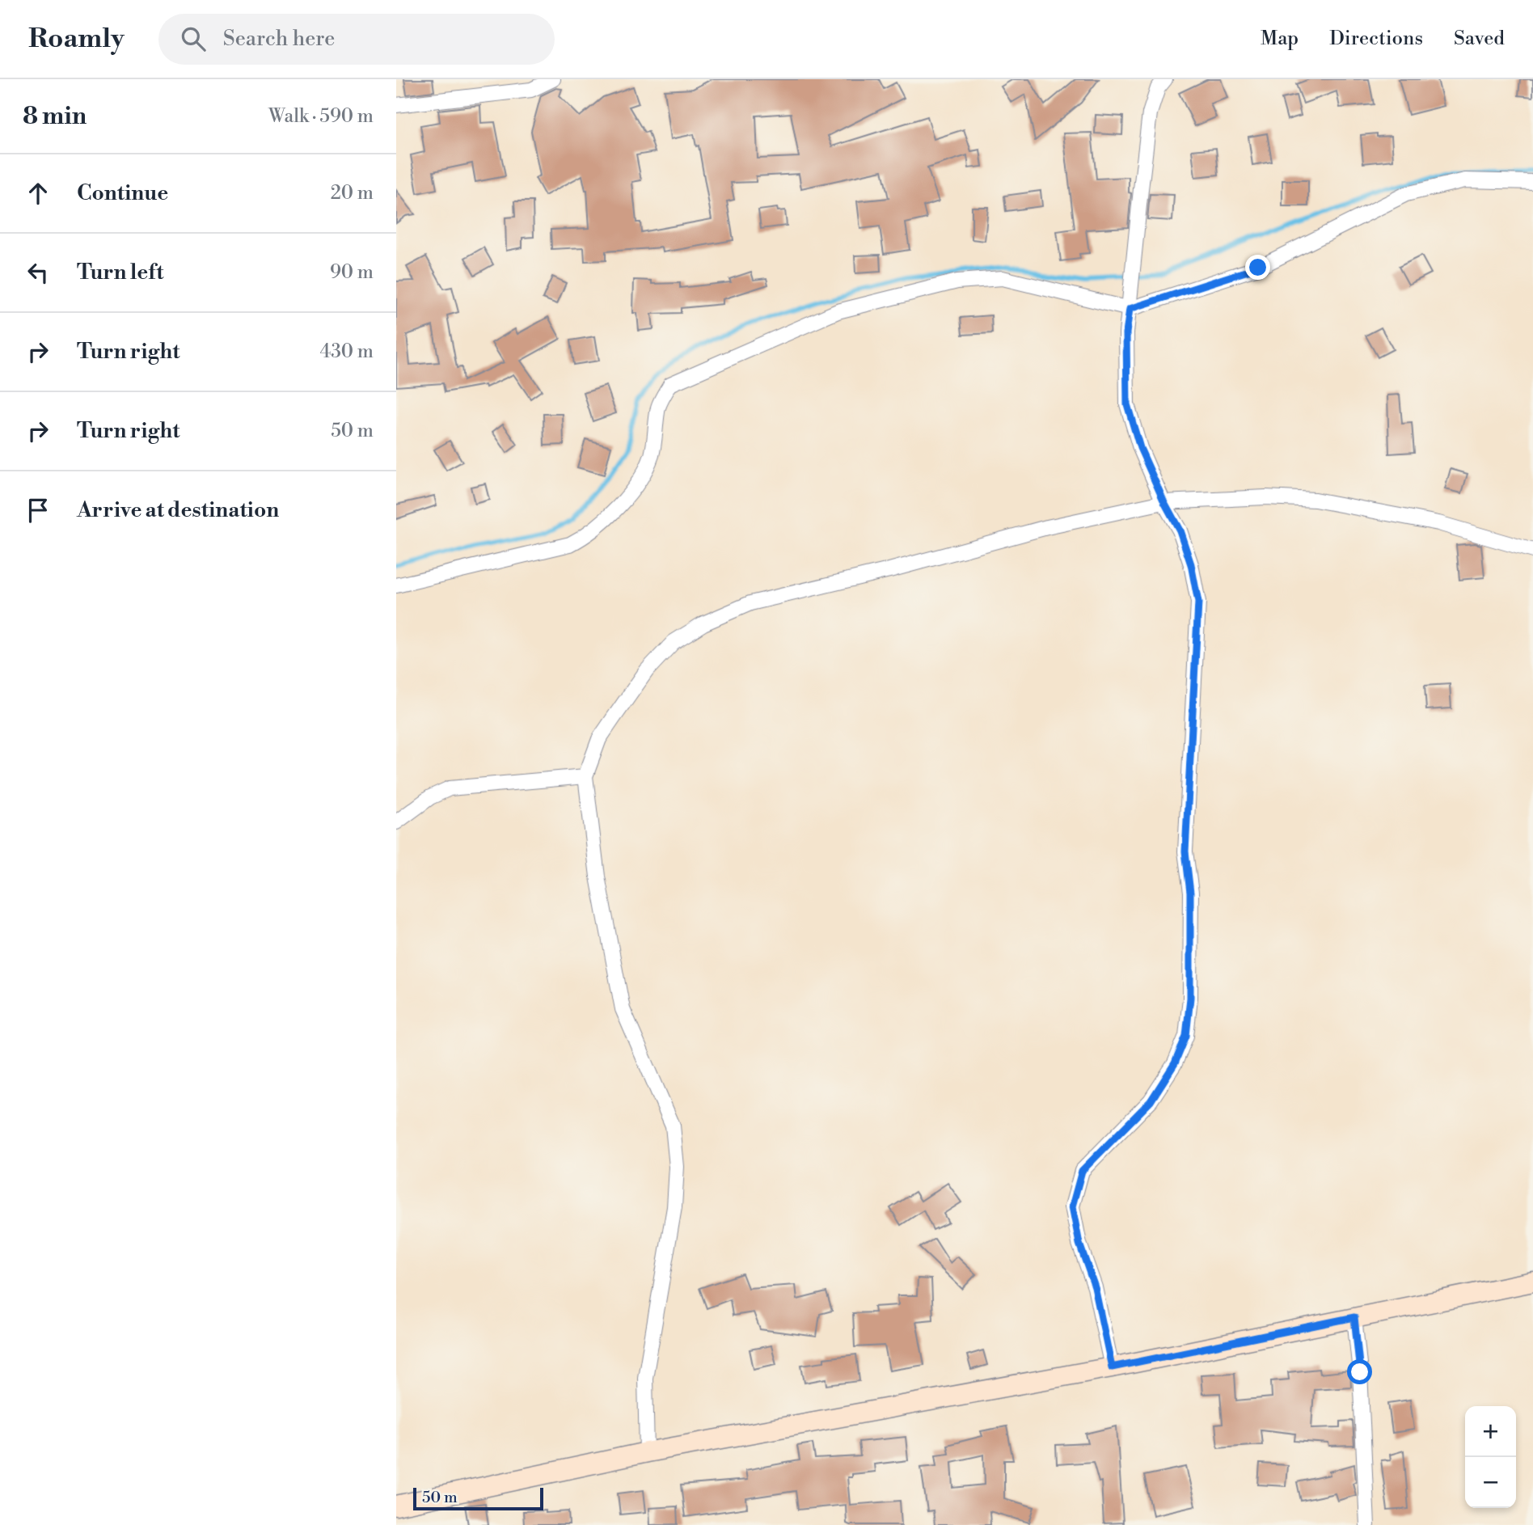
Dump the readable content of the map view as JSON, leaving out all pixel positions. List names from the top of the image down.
{
  "scale_bar": "50 m",
  "page": {
    "header": "Roamly",
    "search": "Search here",
    "nav": ["Map", "Directions", "Saved"],
    "heading": ["8 min", "Walk · 590 m"],
    "list": [
      ["Continue", "20 m"],
      ["Turn left", "90 m"],
      ["Turn right", "430 m"],
      ["Turn right", "50 m"],
      "Arrive at destination"
    ],
    "map_buttons": ["+", "−"],
    "scale": "50 m"
  }
}
